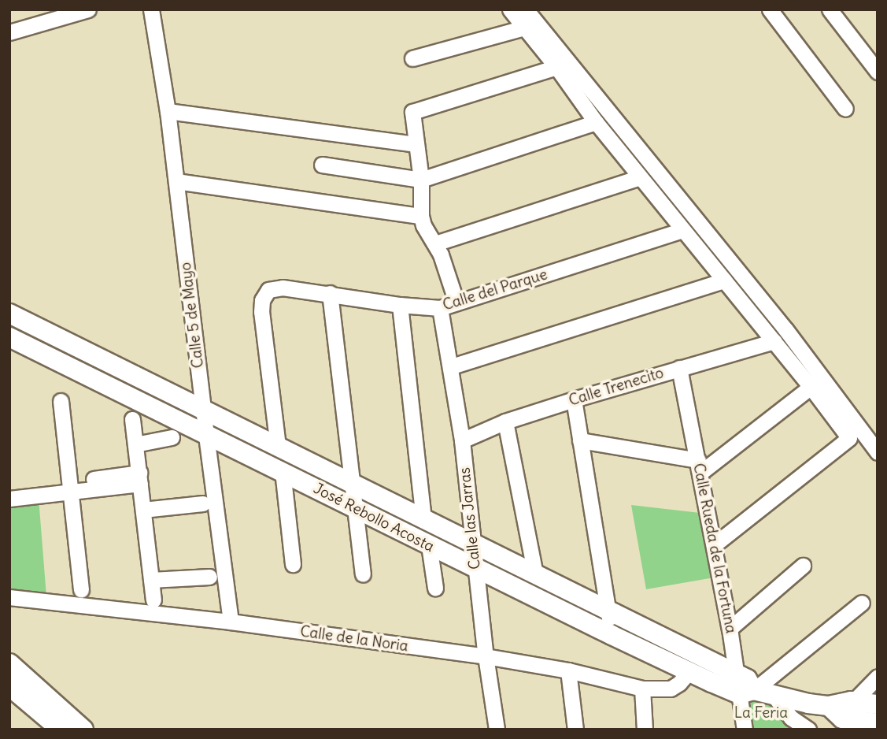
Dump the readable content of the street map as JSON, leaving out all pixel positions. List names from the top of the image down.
{
  "streets": {
    "main road": ["José Rebollo Acosta"],
    "street": [
      "Calle del Parque",
      "Calle 5 de Mayo",
      "Calle Trenecito",
      "Calle las Jarras",
      "Calle Rueda de la Fortuna",
      "Calle de la Noria"
    ]
  },
  "crossings": [
    ["Calle del Parque", "José Rebollo Acosta"],
    ["Calle del Parque", "Calle las Jarras"],
    ["Calle 5 de Mayo", "José Rebollo Acosta"],
    ["Calle 5 de Mayo", "Calle de la Noria"],
    ["Calle Trenecito", "Calle las Jarras"],
    ["Calle Trenecito", "Calle Rueda de la Fortuna"],
    ["José Rebollo Acosta", "Calle las Jarras"],
    ["José Rebollo Acosta", "Calle Rueda de la Fortuna"],
    ["José Rebollo Acosta", "Calle de la Noria"],
    ["Calle las Jarras", "Calle de la Noria"]
  ],
  "parks": ["La Feria"]
}
